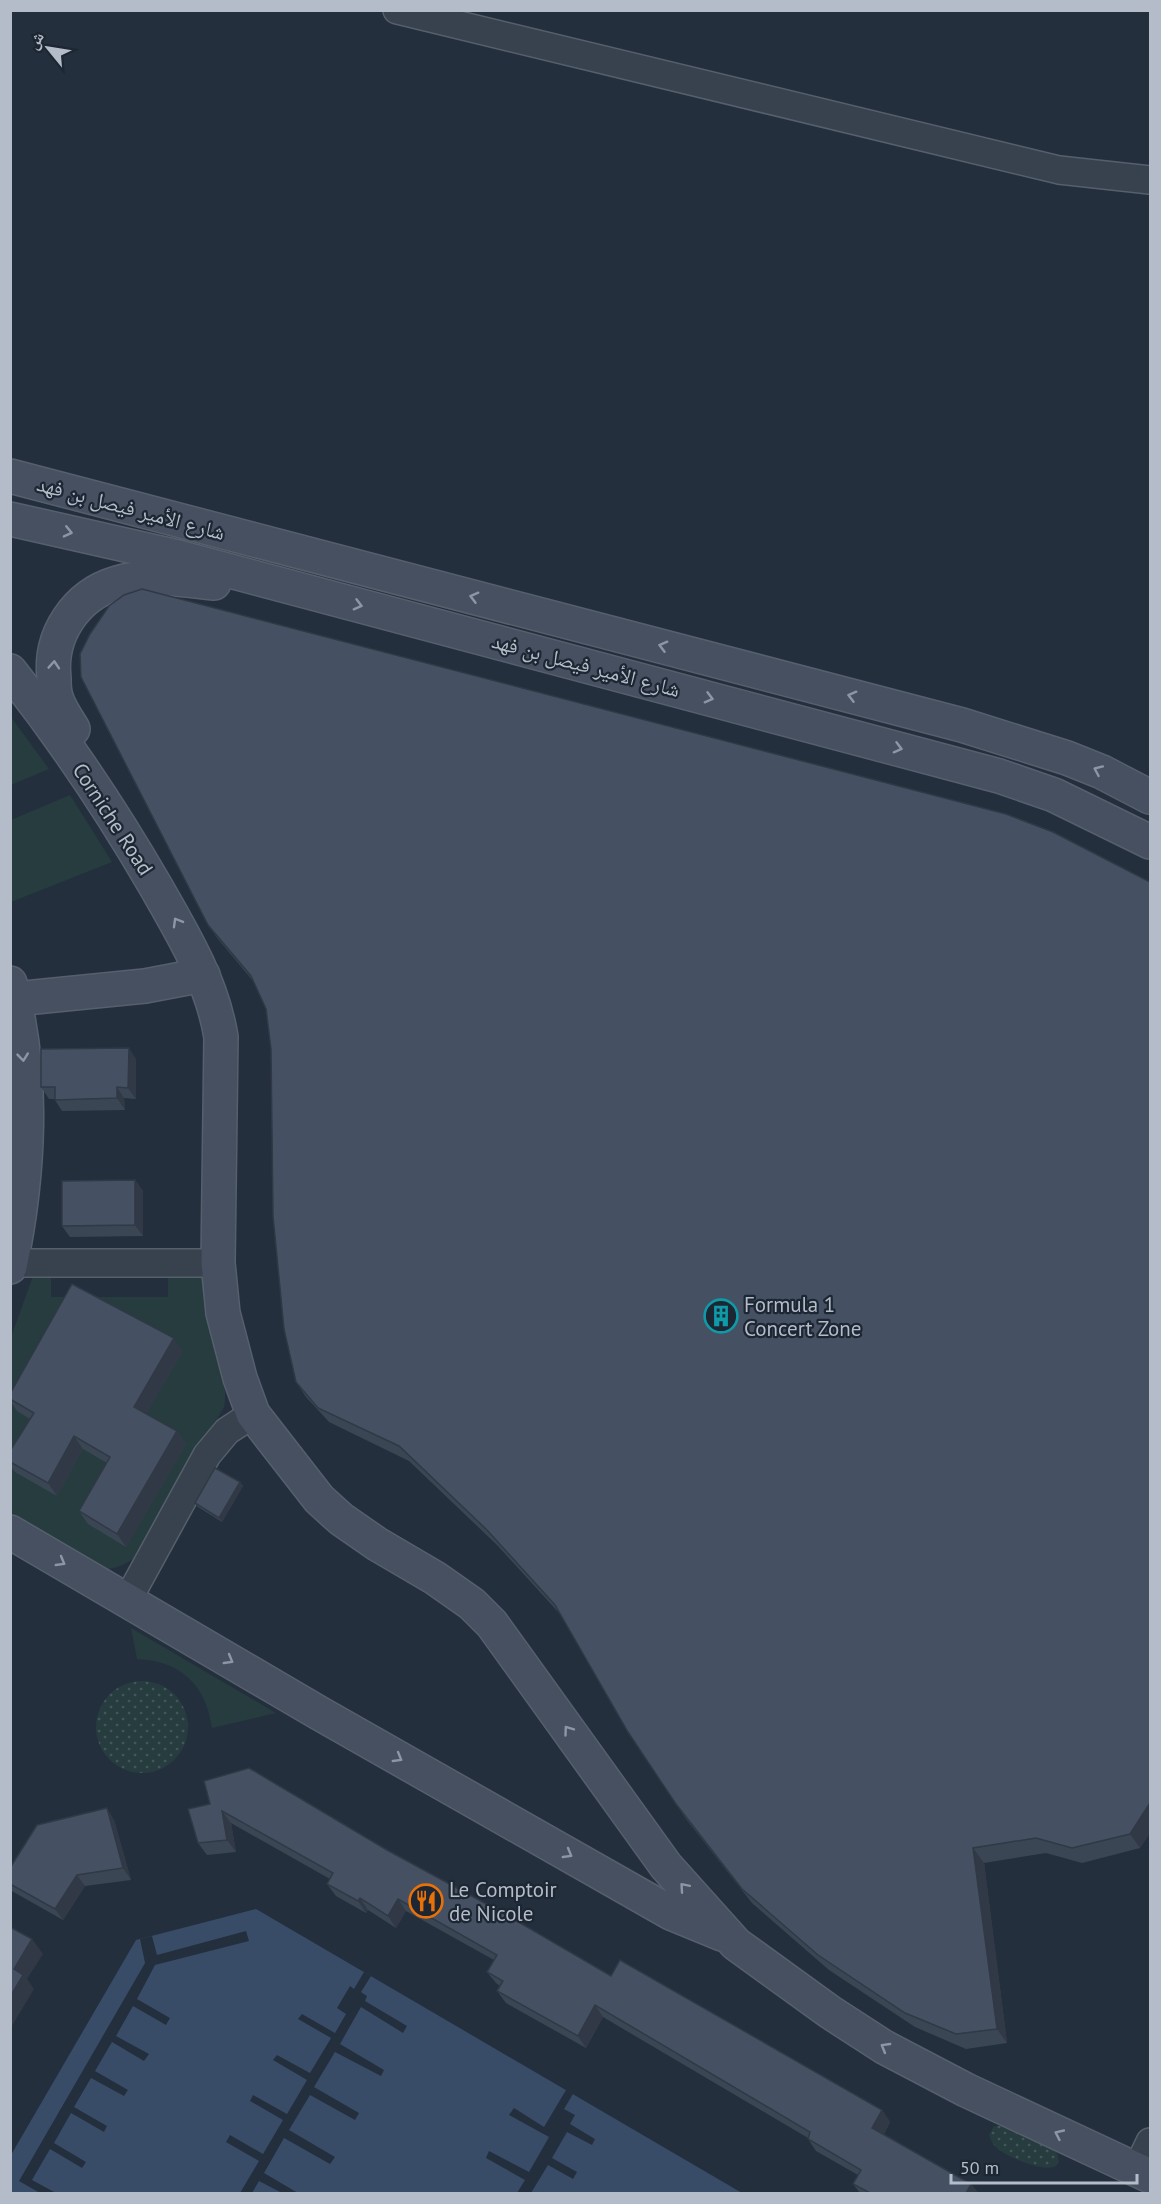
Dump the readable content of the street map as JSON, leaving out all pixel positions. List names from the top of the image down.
{
  "streets": {
    "main road": ["شارع الأمير فيصل بن فهد", "Corniche Road"]
  },
  "places": {
    "building": ["Formula 1 Concert Zone"],
    "restaurant": ["Le Comptoir de Nicole"]
  },
  "scale_bar": "50 m",
  "north": "top left"
}
